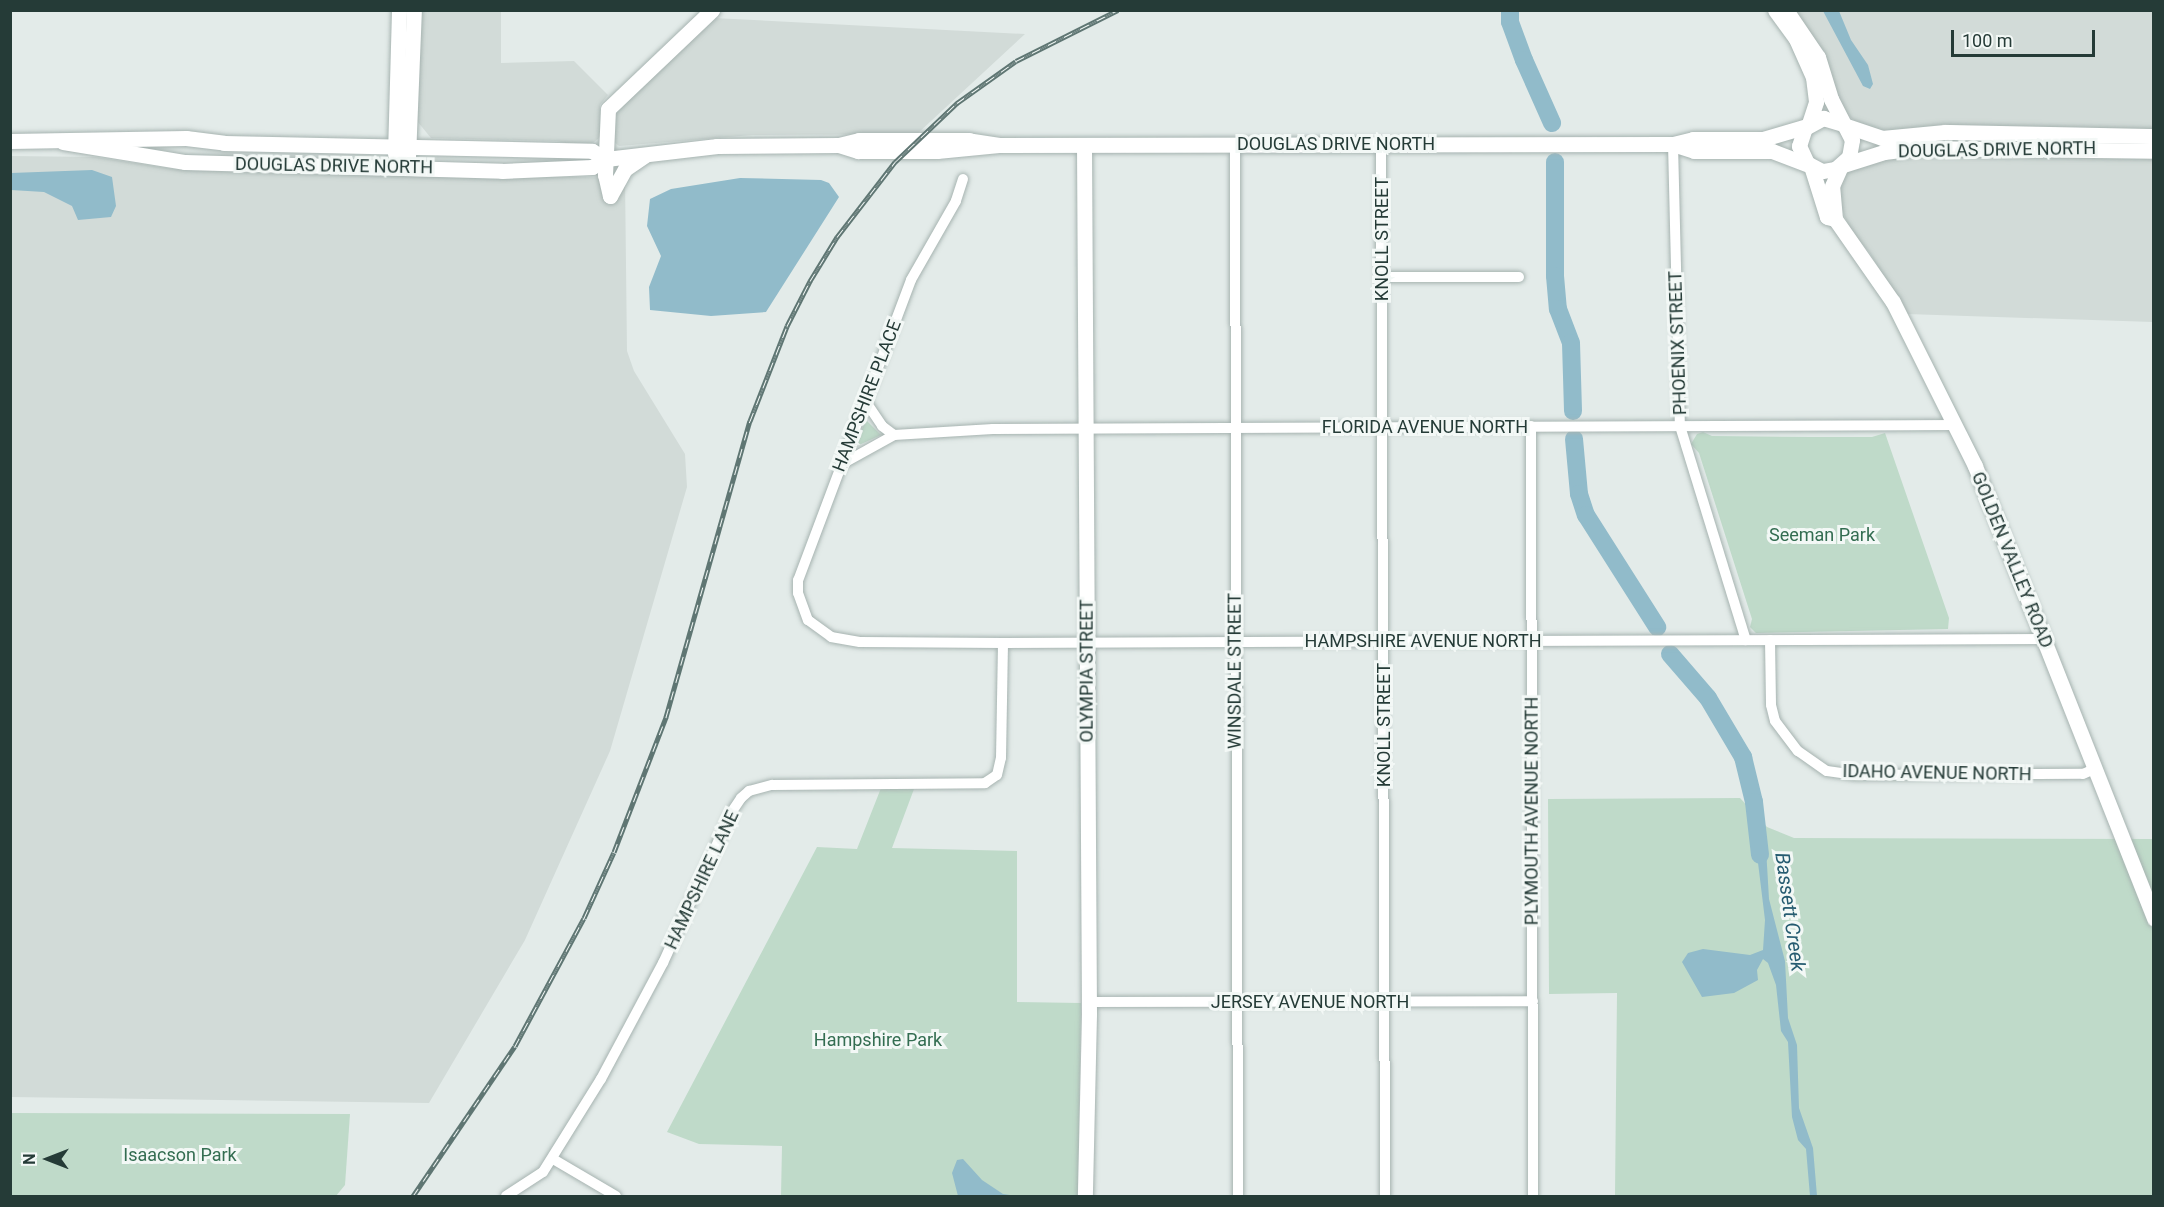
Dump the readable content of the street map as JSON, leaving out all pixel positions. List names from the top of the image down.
{
  "streets": {
    "street": [
      "DOUGLAS DRIVE NORTH",
      "KNOLL STREET",
      "PHOENIX STREET",
      "HAMPSHIRE PLACE",
      "FLORIDA AVENUE NORTH",
      "GOLDEN VALLEY ROAD",
      "HAMPSHIRE AVENUE NORTH",
      "OLYMPIA STREET",
      "WINSDALE STREET",
      "IDAHO AVENUE NORTH",
      "PLYMOUTH AVENUE NORTH",
      "HAMPSHIRE LANE",
      "JERSEY AVENUE NORTH"
    ]
  },
  "crossings": [
    ["DOUGLAS DRIVE NORTH", "KNOLL STREET"],
    ["DOUGLAS DRIVE NORTH", "PHOENIX STREET"],
    ["DOUGLAS DRIVE NORTH", "GOLDEN VALLEY ROAD"],
    ["DOUGLAS DRIVE NORTH", "OLYMPIA STREET"],
    ["DOUGLAS DRIVE NORTH", "WINSDALE STREET"],
    ["KNOLL STREET", "FLORIDA AVENUE NORTH"],
    ["KNOLL STREET", "HAMPSHIRE AVENUE NORTH"],
    ["KNOLL STREET", "JERSEY AVENUE NORTH"],
    ["PHOENIX STREET", "FLORIDA AVENUE NORTH"],
    ["PHOENIX STREET", "HAMPSHIRE AVENUE NORTH"],
    ["HAMPSHIRE PLACE", "FLORIDA AVENUE NORTH"],
    ["HAMPSHIRE PLACE", "HAMPSHIRE AVENUE NORTH"],
    ["FLORIDA AVENUE NORTH", "GOLDEN VALLEY ROAD"],
    ["FLORIDA AVENUE NORTH", "OLYMPIA STREET"],
    ["FLORIDA AVENUE NORTH", "WINSDALE STREET"],
    ["FLORIDA AVENUE NORTH", "PLYMOUTH AVENUE NORTH"],
    ["GOLDEN VALLEY ROAD", "HAMPSHIRE AVENUE NORTH"],
    ["GOLDEN VALLEY ROAD", "IDAHO AVENUE NORTH"],
    ["HAMPSHIRE AVENUE NORTH", "OLYMPIA STREET"],
    ["HAMPSHIRE AVENUE NORTH", "WINSDALE STREET"],
    ["HAMPSHIRE AVENUE NORTH", "IDAHO AVENUE NORTH"],
    ["HAMPSHIRE AVENUE NORTH", "PLYMOUTH AVENUE NORTH"],
    ["HAMPSHIRE AVENUE NORTH", "HAMPSHIRE LANE"],
    ["OLYMPIA STREET", "JERSEY AVENUE NORTH"],
    ["WINSDALE STREET", "JERSEY AVENUE NORTH"],
    ["PLYMOUTH AVENUE NORTH", "JERSEY AVENUE NORTH"]
  ],
  "water": ["Bassett Creek"],
  "parks": ["Seeman Park", "Hampshire Park", "Isaacson Park"],
  "scale_bar": "100 m",
  "north": "left"
}
